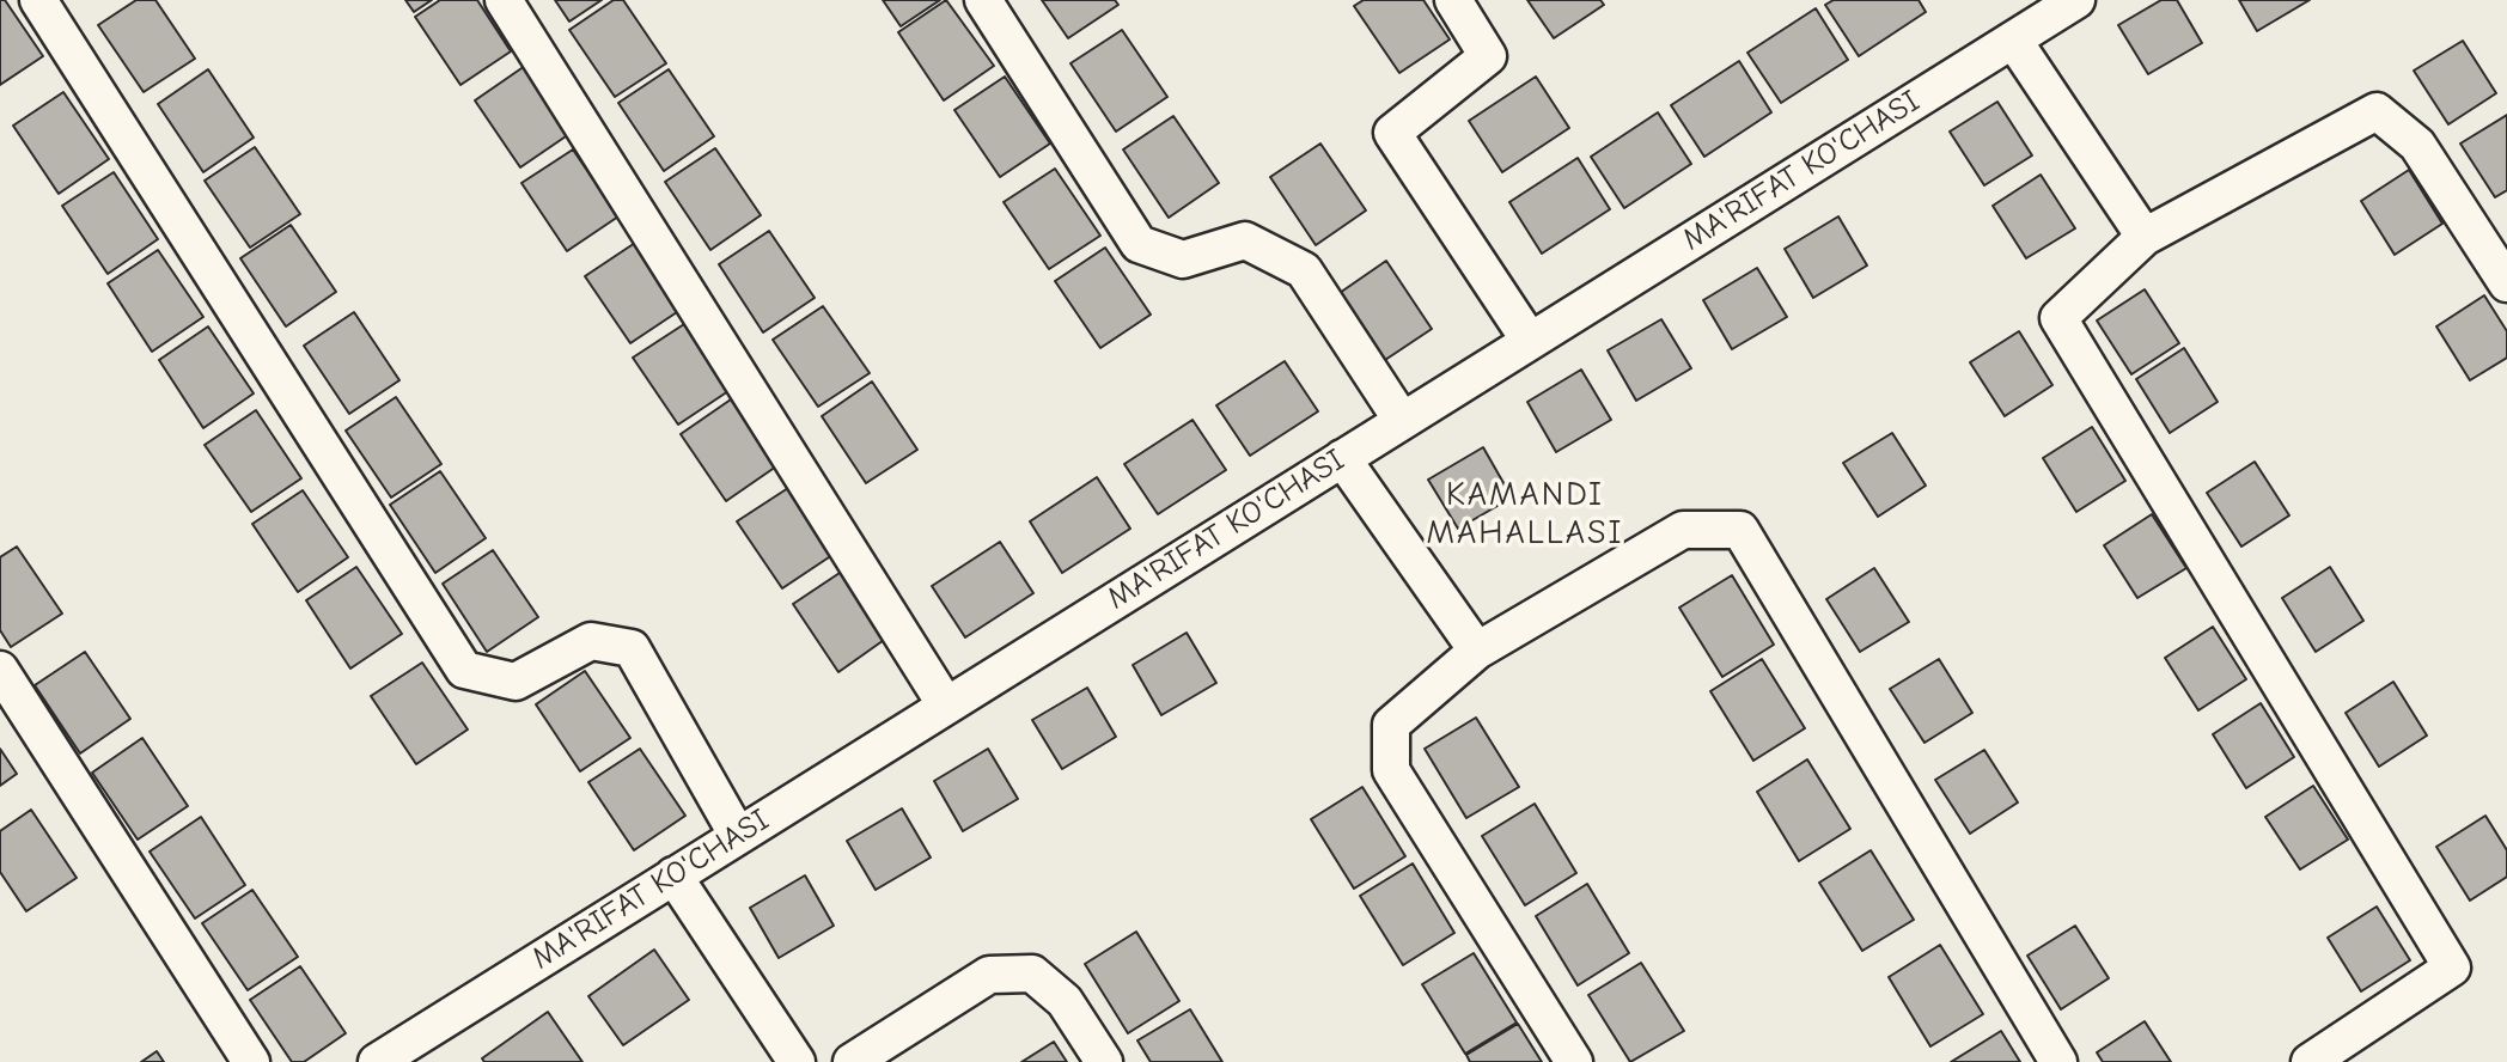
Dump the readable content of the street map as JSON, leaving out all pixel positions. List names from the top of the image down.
{
  "streets": {
    "street": ["MA'RIFAT KO'CHASI"]
  },
  "districts": ["KAMANDI MAHALLASI"]
}
